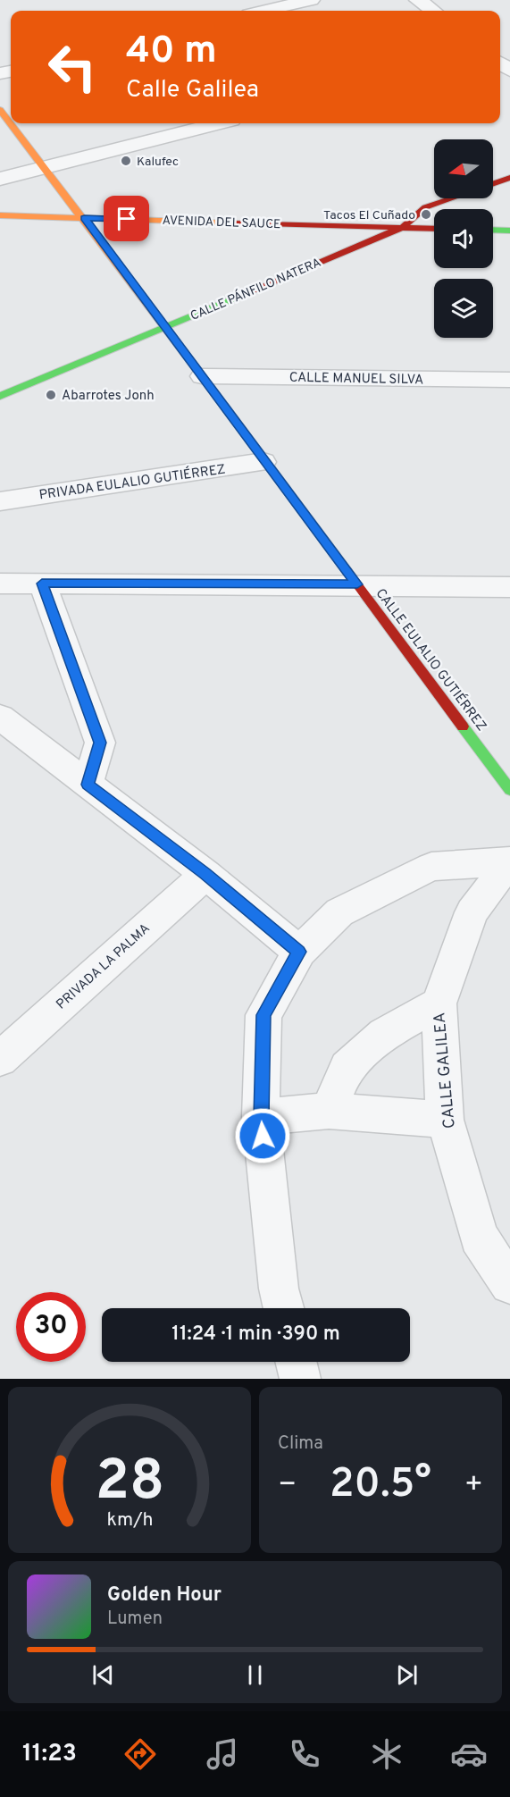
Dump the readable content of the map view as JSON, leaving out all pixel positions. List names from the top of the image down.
{
  "streets": {
    "main road": ["AVENIDA DEL SAUCE", "CALLE PÁNFILO NATERA", "CALLE EULALIO GUTIÉRREZ"],
    "street": [
      "CALLE MANUEL SILVA",
      "PRIVADA EULALIO GUTIÉRREZ",
      "PRIVADA LA PALMA",
      "CALLE GALILEA"
    ]
  },
  "crossings": [
    ["AVENIDA DEL SAUCE", "CALLE PÁNFILO NATERA"],
    ["AVENIDA DEL SAUCE", "CALLE EULALIO GUTIÉRREZ"],
    ["CALLE PÁNFILO NATERA", "CALLE EULALIO GUTIÉRREZ"],
    ["CALLE MANUEL SILVA", "CALLE EULALIO GUTIÉRREZ"],
    ["PRIVADA EULALIO GUTIÉRREZ", "CALLE EULALIO GUTIÉRREZ"]
  ],
  "places": ["Kalufec", "Tacos El Cuñado", "Abarrotes Jonh"],
  "north": "left",
  "page": {
    "turn": ["40 m", "Calle Galilea"],
    "limit": "30",
    "trip": "11:24 · 1 min · 390 m",
    "tile": "Clima",
    "heat": ["−", "20.5°", "+"],
    "song": ["Golden Hour", "Lumen"],
    "tabs": "11:23",
    "gauge": ["28", "km/h"]
  }
}
